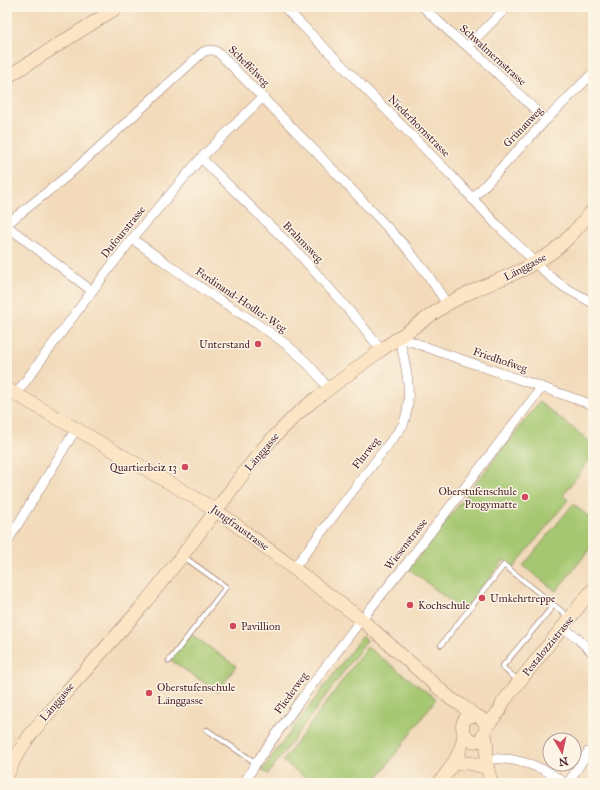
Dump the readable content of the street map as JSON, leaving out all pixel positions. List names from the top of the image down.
{
  "streets": {
    "street": [
      "Schwalmernstrasse",
      "Scheffelweg",
      "Niederhornstrasse",
      "Grünauweg",
      "Dufourstrasse",
      "Brahmsweg",
      "Länggasse",
      "Ferdinand-Hodler-Weg",
      "Friedhofweg",
      "Flurweg",
      "Jungfraustrasse",
      "Wiesenstrasse",
      "Pestalozzistrasse",
      "Fliederweg"
    ]
  },
  "crossings": [
    ["Schwalmernstrasse", "Grünauweg"],
    ["Scheffelweg", "Dufourstrasse"],
    ["Scheffelweg", "Länggasse"],
    ["Niederhornstrasse", "Grünauweg"],
    ["Niederhornstrasse", "Länggasse"],
    ["Dufourstrasse", "Brahmsweg"],
    ["Dufourstrasse", "Ferdinand-Hodler-Weg"],
    ["Dufourstrasse", "Jungfraustrasse"],
    ["Brahmsweg", "Länggasse"],
    ["Länggasse", "Ferdinand-Hodler-Weg"],
    ["Länggasse", "Friedhofweg"],
    ["Länggasse", "Flurweg"],
    ["Länggasse", "Jungfraustrasse"],
    ["Friedhofweg", "Flurweg"],
    ["Friedhofweg", "Wiesenstrasse"],
    ["Flurweg", "Jungfraustrasse"],
    ["Jungfraustrasse", "Wiesenstrasse"],
    ["Jungfraustrasse", "Pestalozzistrasse"],
    ["Jungfraustrasse", "Fliederweg"],
    ["Wiesenstrasse", "Fliederweg"]
  ],
  "places": [
    "Unterstand",
    "Quartierbeiz 13",
    "Oberstufenschule Progymatte",
    "Umkehrtreppe",
    "Kochschule",
    "Pavillion",
    "Oberstufenschule Länggasse"
  ],
  "north": "bottom"
}
